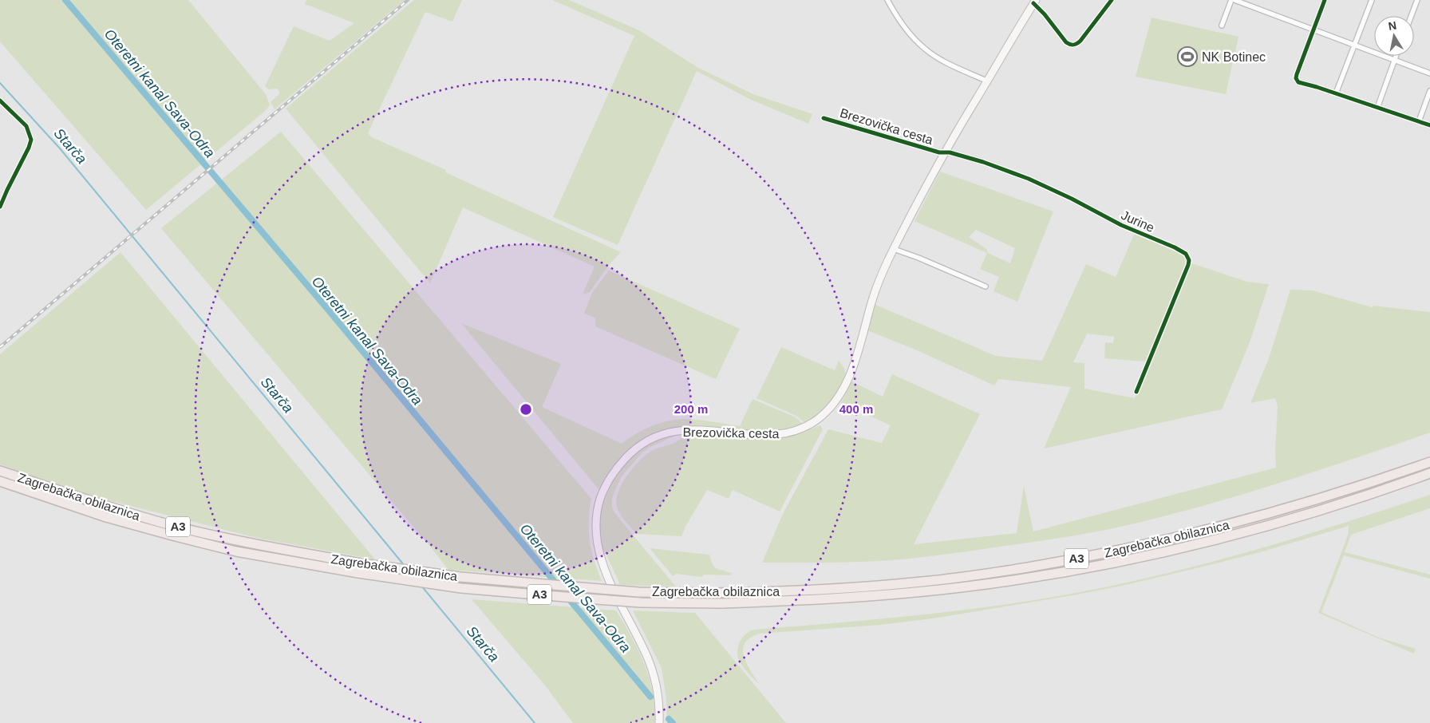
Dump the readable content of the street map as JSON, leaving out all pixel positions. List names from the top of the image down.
{
  "streets": {
    "highway": ["Zagrebačka obilaznica", "A3"],
    "main road": ["Brezovička cesta"],
    "street": ["Jurine"]
  },
  "crossings": [
    ["Brezovička cesta", "Jurine"]
  ],
  "water": ["Oteretni kanal Sava-Odra", "Starča"],
  "places": {
    "sports": ["NK Botinec"]
  },
  "north": "top",
  "rings": ["200 m", "400 m"]
}
